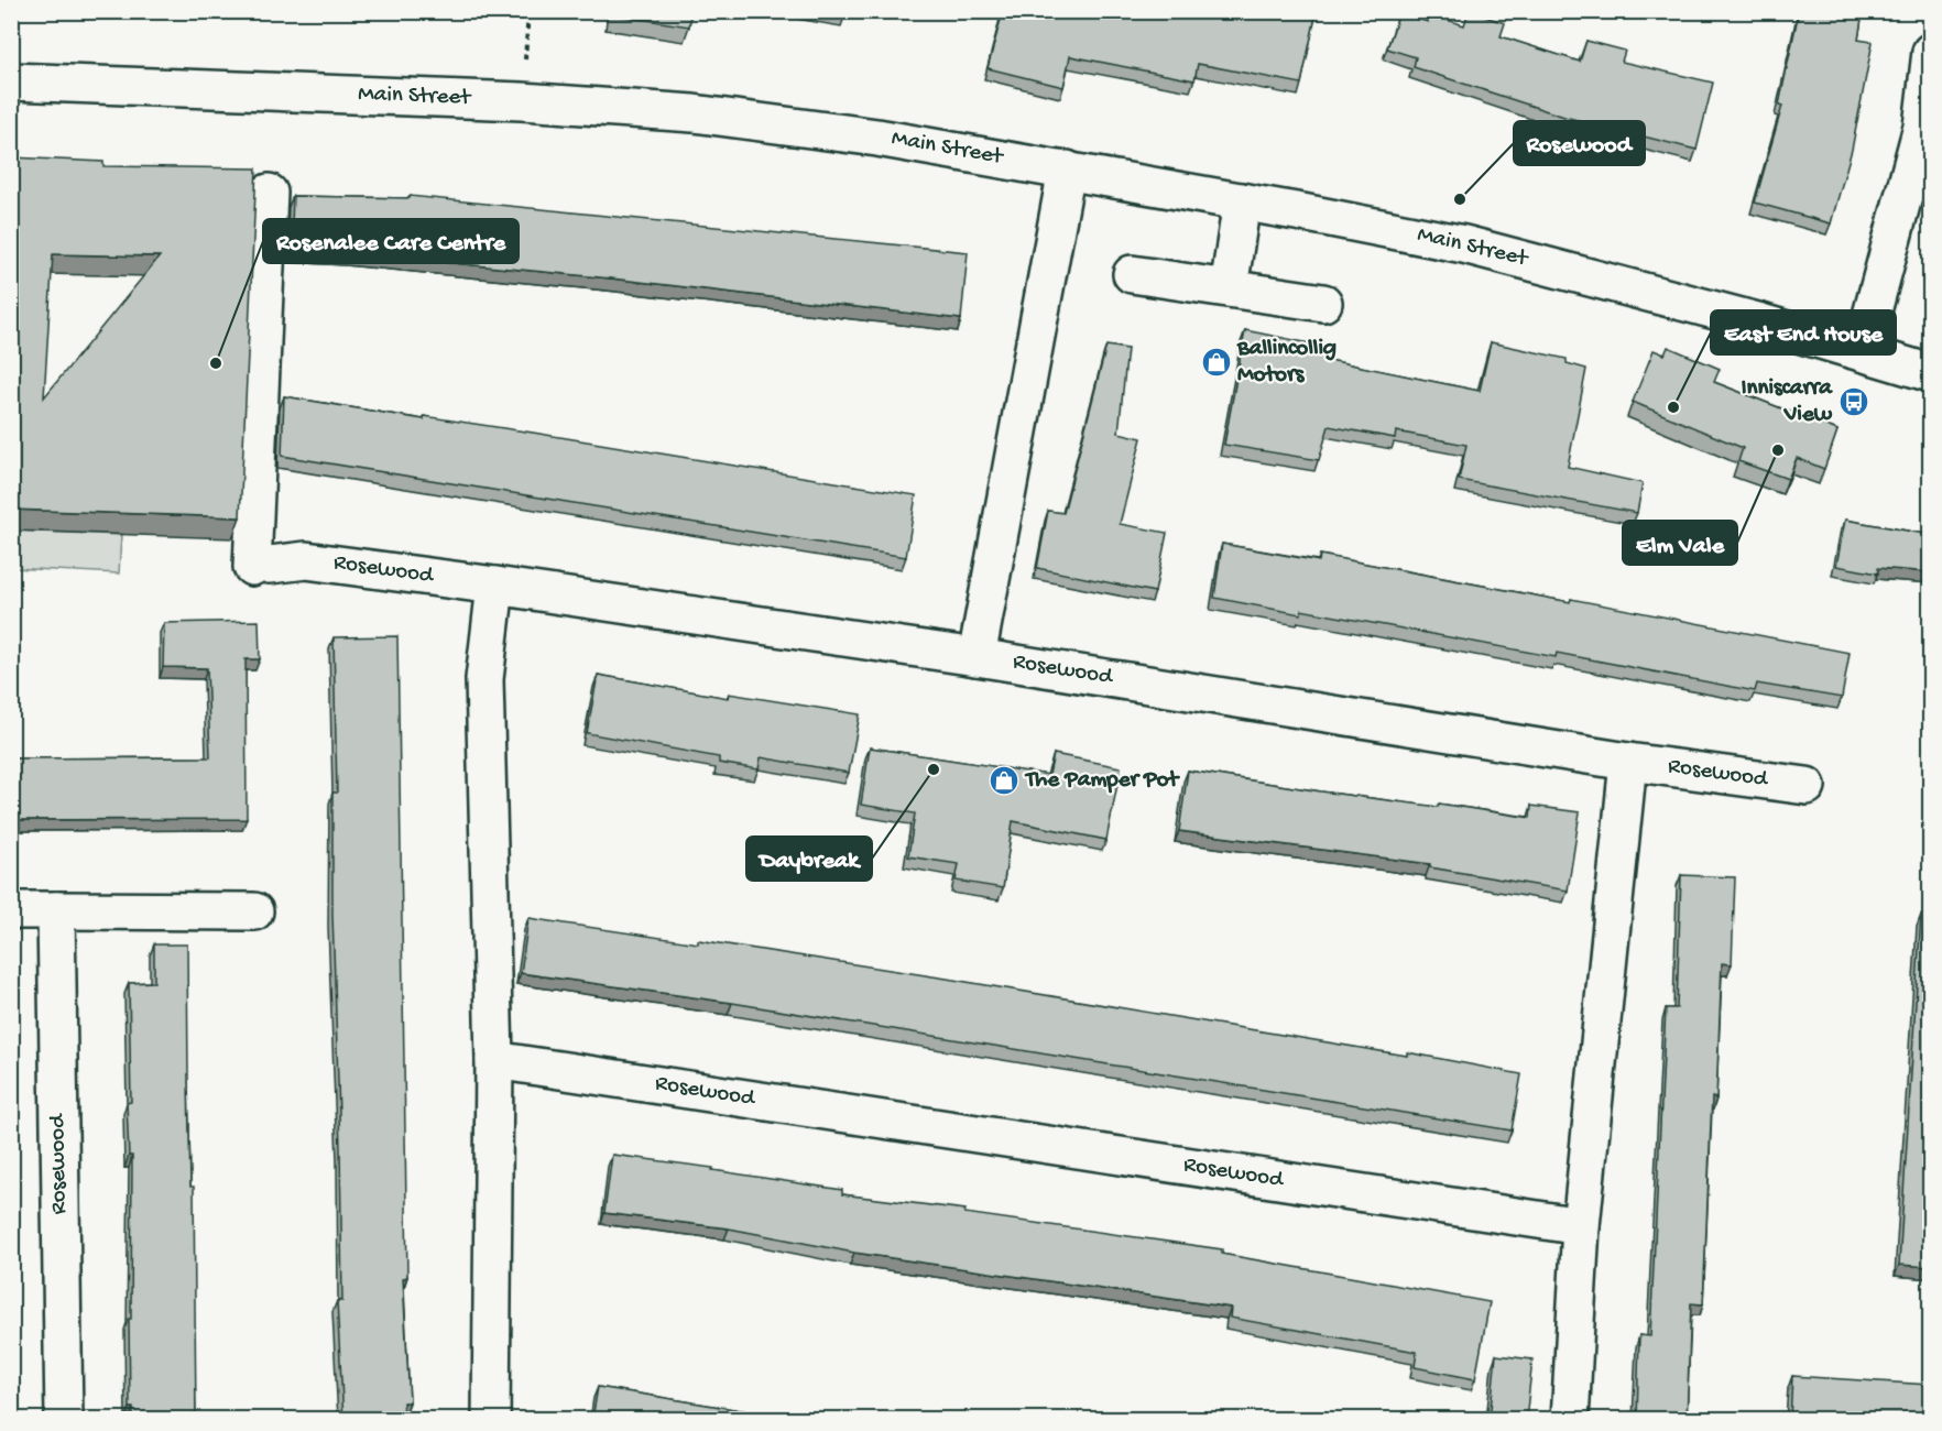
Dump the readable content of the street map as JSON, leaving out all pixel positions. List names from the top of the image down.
{
  "streets": {
    "street": ["Main Street", "Rosewood"]
  },
  "places": {
    "other": [
      "Rosewood",
      "Rosenalee Care Centre",
      "East End House",
      "Elm Vale",
      "Daybreak"
    ],
    "shop": ["Ballincollig Motors", "The Pamper Pot"],
    "bus stop": ["Inniscarra View"]
  }
}
